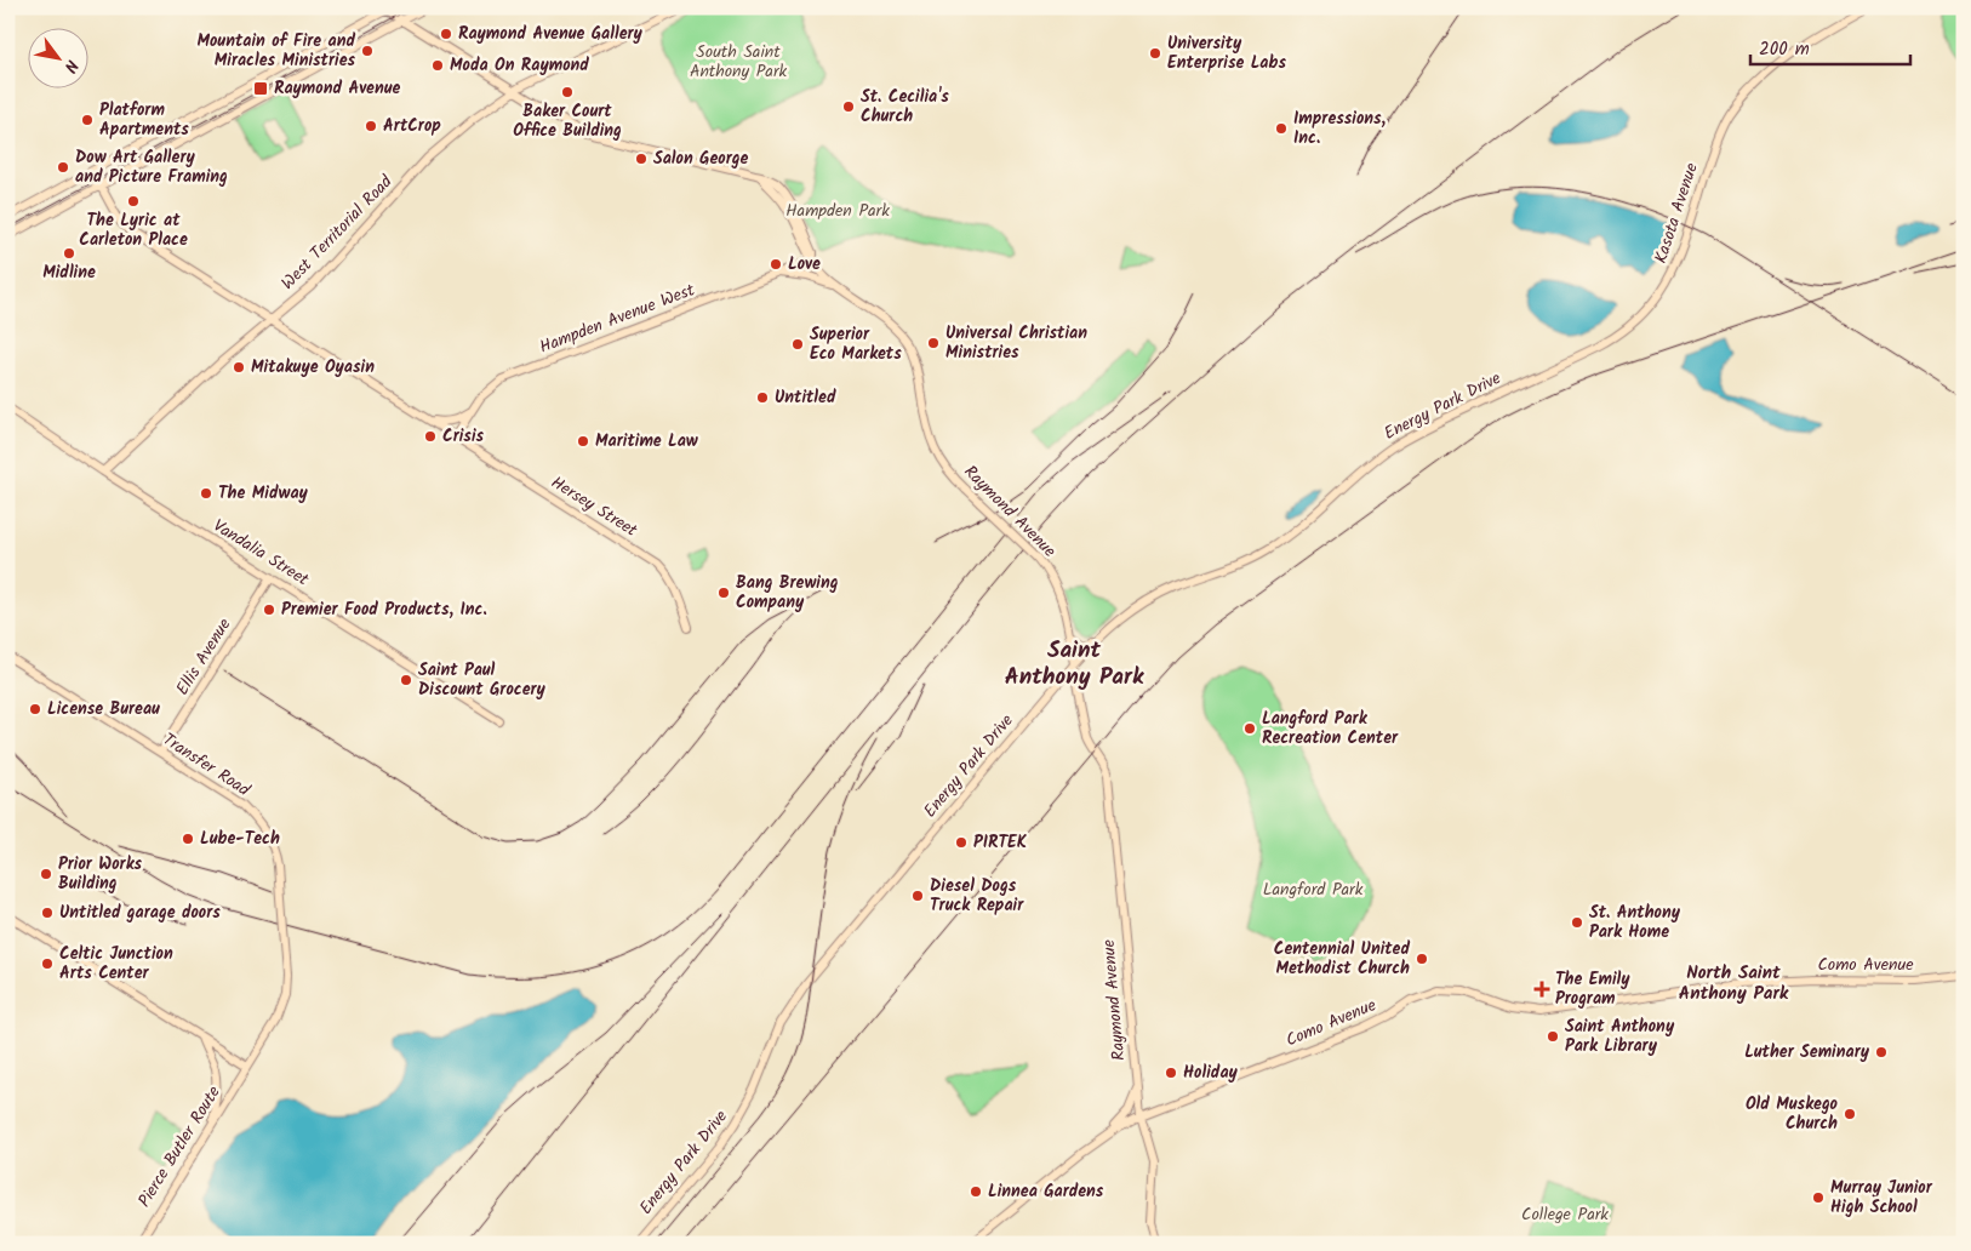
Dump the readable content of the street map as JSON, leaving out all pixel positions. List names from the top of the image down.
{
  "streets": {
    "street": [
      "Kasota Avenue",
      "West Territorial Road",
      "Hampden Avenue West",
      "Energy Park Drive",
      "Hersey Street",
      "Raymond Avenue",
      "Vandalia Street",
      "Ellis Avenue",
      "Transfer Road",
      "Como Avenue",
      "Pierce Butler Route"
    ]
  },
  "crossings": [
    ["Kasota Avenue", "Energy Park Drive"],
    ["West Territorial Road", "Hersey Street"],
    ["West Territorial Road", "Raymond Avenue"],
    ["West Territorial Road", "Vandalia Street"],
    ["Hampden Avenue West", "Hersey Street"],
    ["Hampden Avenue West", "Raymond Avenue"],
    ["Energy Park Drive", "Raymond Avenue"],
    ["Raymond Avenue", "Como Avenue"],
    ["Vandalia Street", "Ellis Avenue"],
    ["Ellis Avenue", "Transfer Road"],
    ["Transfer Road", "Pierce Butler Route"]
  ],
  "districts": ["Saint Anthony Park", "North Saint Anthony Park"],
  "parks": [
    "South Saint Anthony Park",
    "Hampden Park",
    "Langford Park",
    "College Park"
  ],
  "places": {
    "other": [
      "Raymond Avenue Gallery",
      "Mountain of Fire and Miracles Ministries",
      "University Enterprise Labs",
      "Moda On Raymond",
      "Baker Court Office Building",
      "St. Cecilia's Church",
      "Platform Apartments",
      "ArtCrop",
      "Impressions, Inc.",
      "Salon George",
      "Dow Art Gallery and Picture Framing",
      "The Lyric at Carleton Place",
      "Midline",
      "Love",
      "Universal Christian Ministries",
      "Superior Eco Markets",
      "Mitakuye Oyasin",
      "Untitled",
      "Crisis",
      "Maritime Law",
      "The Midway",
      "Bang Brewing Company",
      "Premier Food Products, Inc.",
      "Saint Paul Discount Grocery",
      "License Bureau",
      "Langford Park Recreation Center",
      "Lube-Tech",
      "PIRTEK",
      "Prior Works Building",
      "Diesel Dogs Truck Repair",
      "Untitled garage doors",
      "St. Anthony Park Home",
      "Centennial United Methodist Church",
      "Celtic Junction Arts Center",
      "Saint Anthony Park Library",
      "Luther Seminary",
      "Holiday",
      "Old Muskego Church",
      "Linnea Gardens",
      "Murray Junior High School"
    ],
    "transit": ["Raymond Avenue"],
    "health": ["The Emily Program"]
  },
  "scale_bar": "200 m",
  "north": "bottom right"
}
